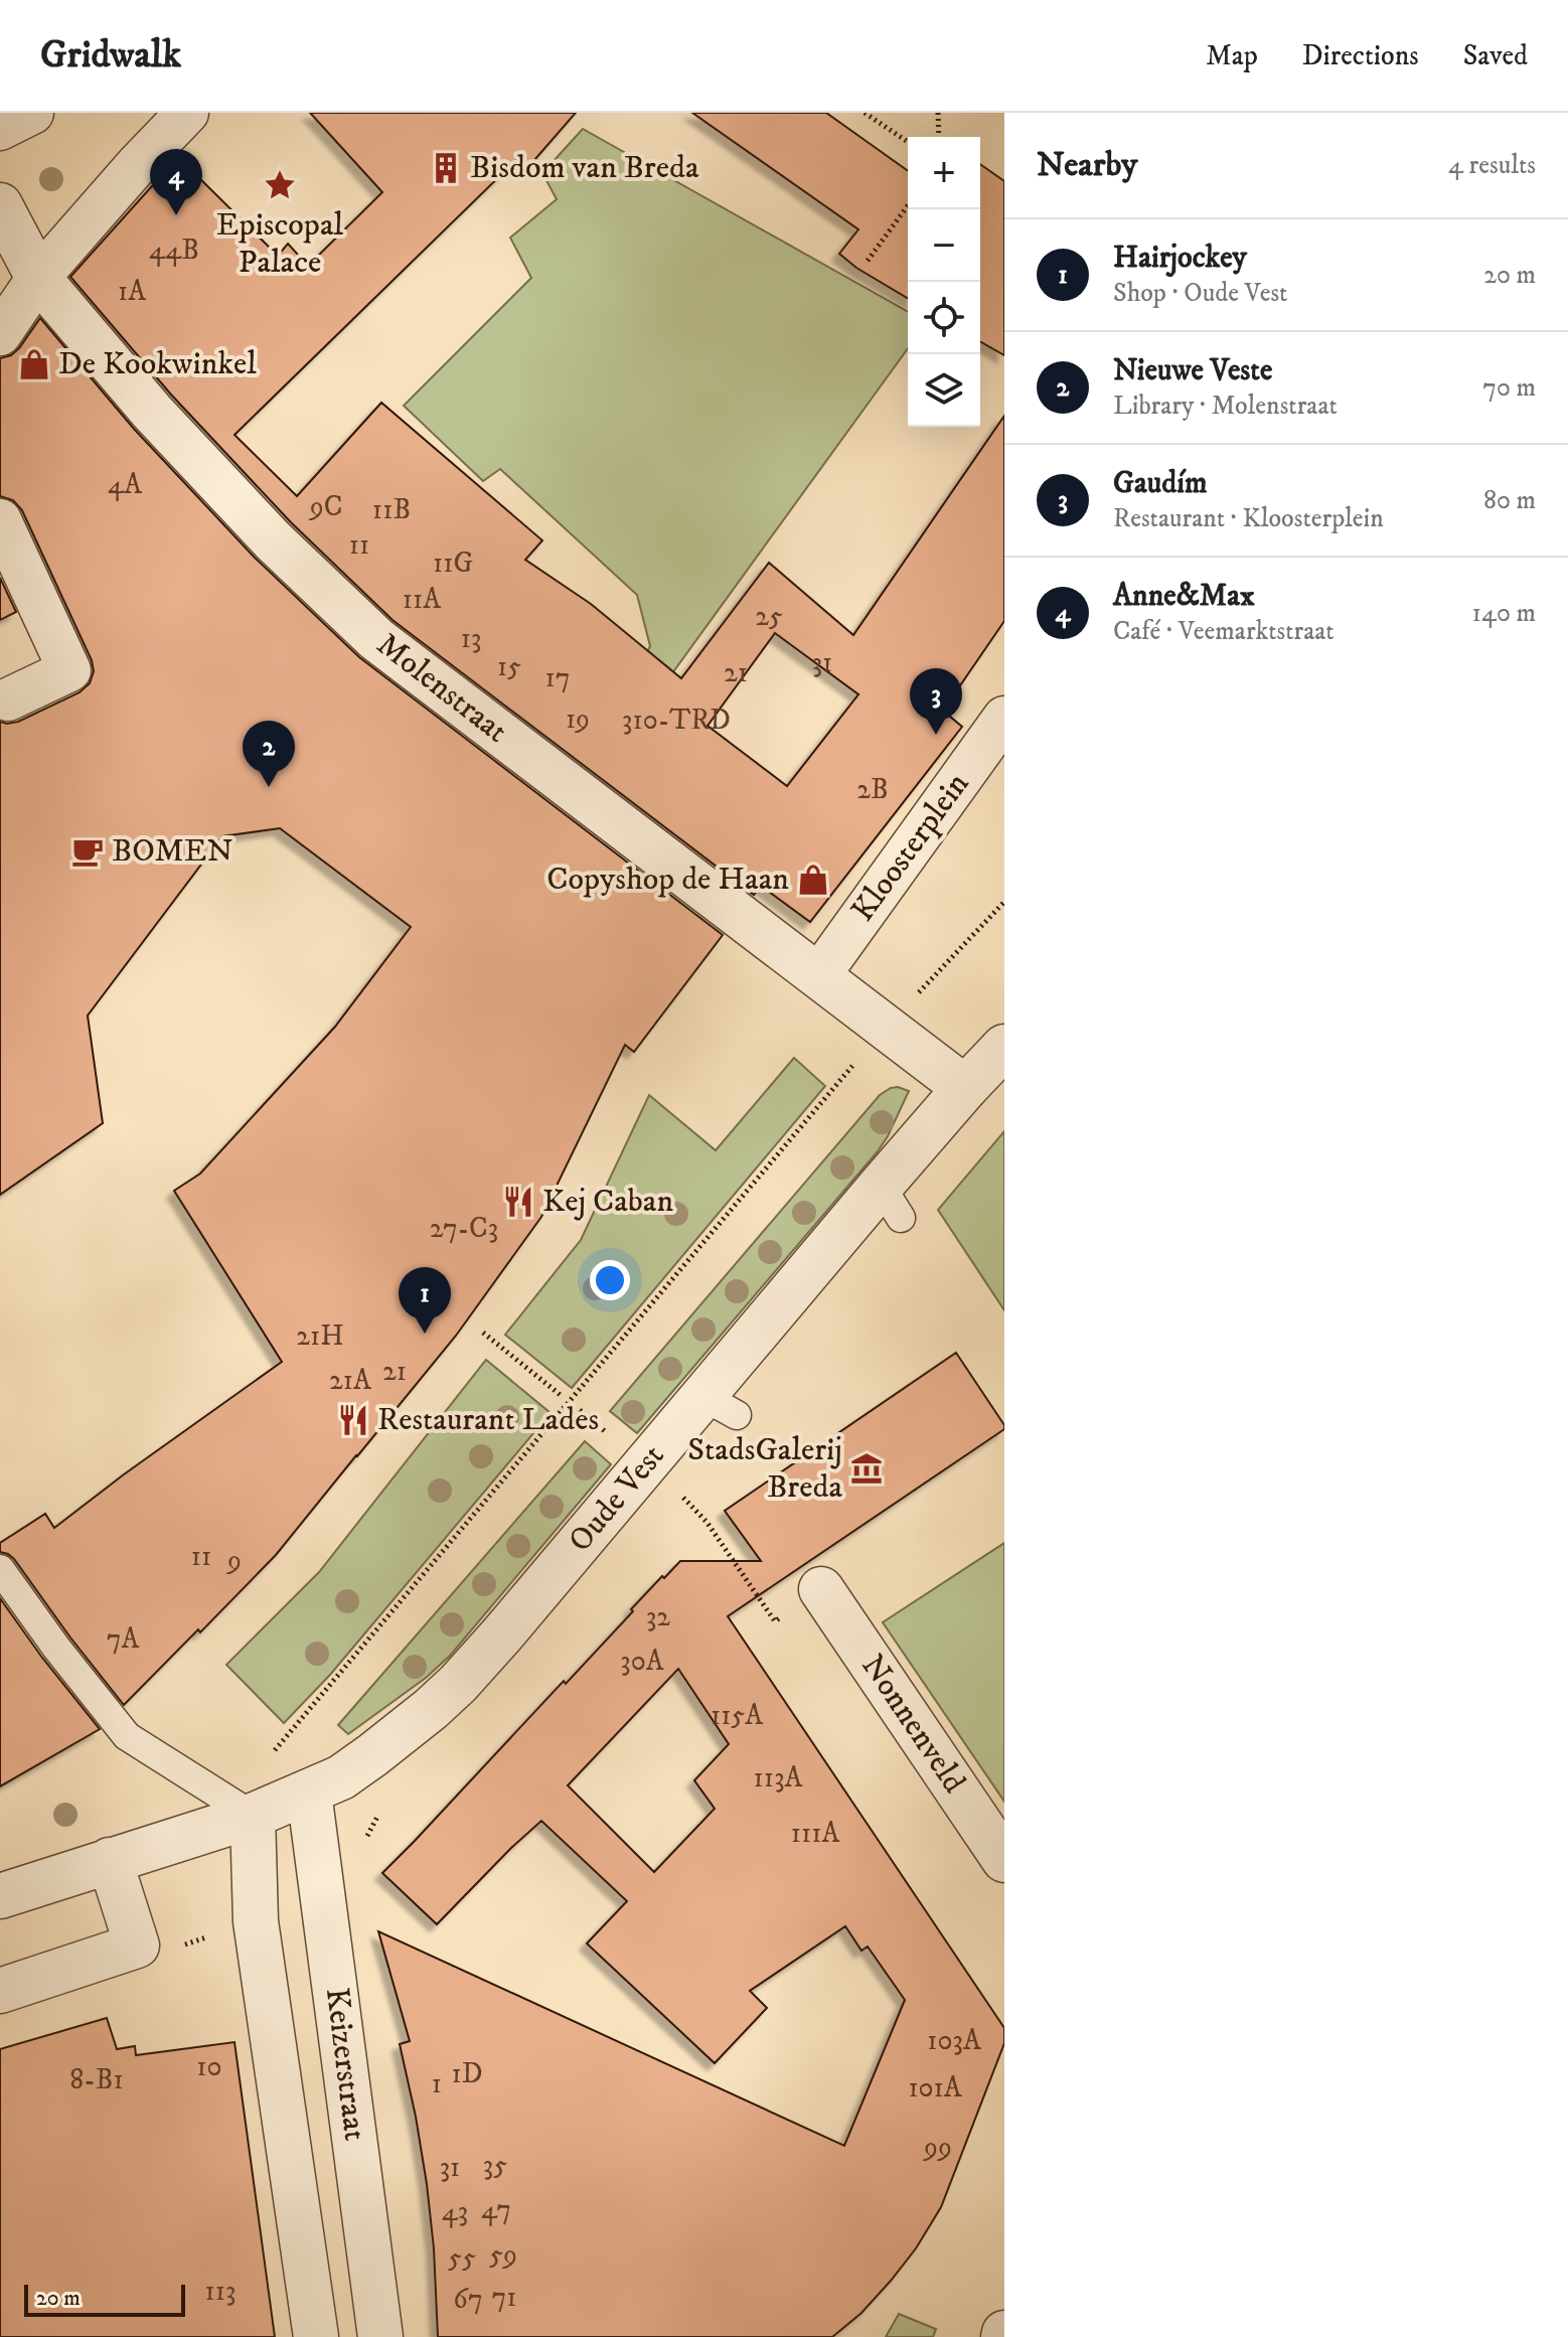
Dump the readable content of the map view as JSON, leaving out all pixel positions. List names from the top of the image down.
{
  "streets": {
    "street": [
      "Molenstraat",
      "Kloosterplein",
      "Oude Vest",
      "Nonnenveld",
      "Keizerstraat"
    ]
  },
  "crossings": [
    ["Molenstraat", "Kloosterplein"],
    ["Molenstraat", "Oude Vest"],
    ["Oude Vest", "Keizerstraat"]
  ],
  "places": {
    "building": ["Bisdom van Breda"],
    "place": ["Episcopal Palace"],
    "shop": ["De Kookwinkel", "Copyshop de Haan"],
    "cafe": ["BOMEN"],
    "restaurant": ["Kej Caban", "Restaurant Lades"],
    "museum": ["StadsGalerij Breda"]
  },
  "house_numbers": [
    "44B",
    "1A",
    "4A",
    "9C",
    "11B",
    "11",
    "11G",
    "11A",
    "25",
    "13",
    "31",
    "15",
    "21",
    "17",
    "19",
    "310-TRD",
    "2B",
    "27-C3",
    "21H",
    "21",
    "21A",
    "11",
    "9",
    "32",
    "7A",
    "30A",
    "115A",
    "113A",
    "111A",
    "103A",
    "10",
    "1D",
    "8-B1",
    "1",
    "101A",
    "99",
    "35",
    "31",
    "47",
    "43",
    "59",
    "55",
    "113",
    "71",
    "67"
  ],
  "scale_bar": "20 m",
  "page": {
    "header": "Gridwalk",
    "nav": ["Map", "Directions", "Saved"],
    "heading": ["Nearby", "4 results"],
    "map_buttons": ["+", "−"],
    "pins": [
      "4",
      "3",
      "2",
      "1"
    ],
    "list": [
      {
        "mark": "1",
        "name": "Hairjockey",
        "note": "Shop · Oude Vest",
        "value": "20 m"
      },
      {
        "mark": "2",
        "name": "Nieuwe Veste",
        "note": "Library · Molenstraat",
        "value": "70 m"
      },
      {
        "mark": "3",
        "name": "Gaudím",
        "note": "Restaurant · Kloosterplein",
        "value": "80 m"
      },
      {
        "mark": "4",
        "name": "Anne&Max",
        "note": "Café · Veemarktstraat",
        "value": "140 m"
      }
    ],
    "scale": "20 m"
  }
}
